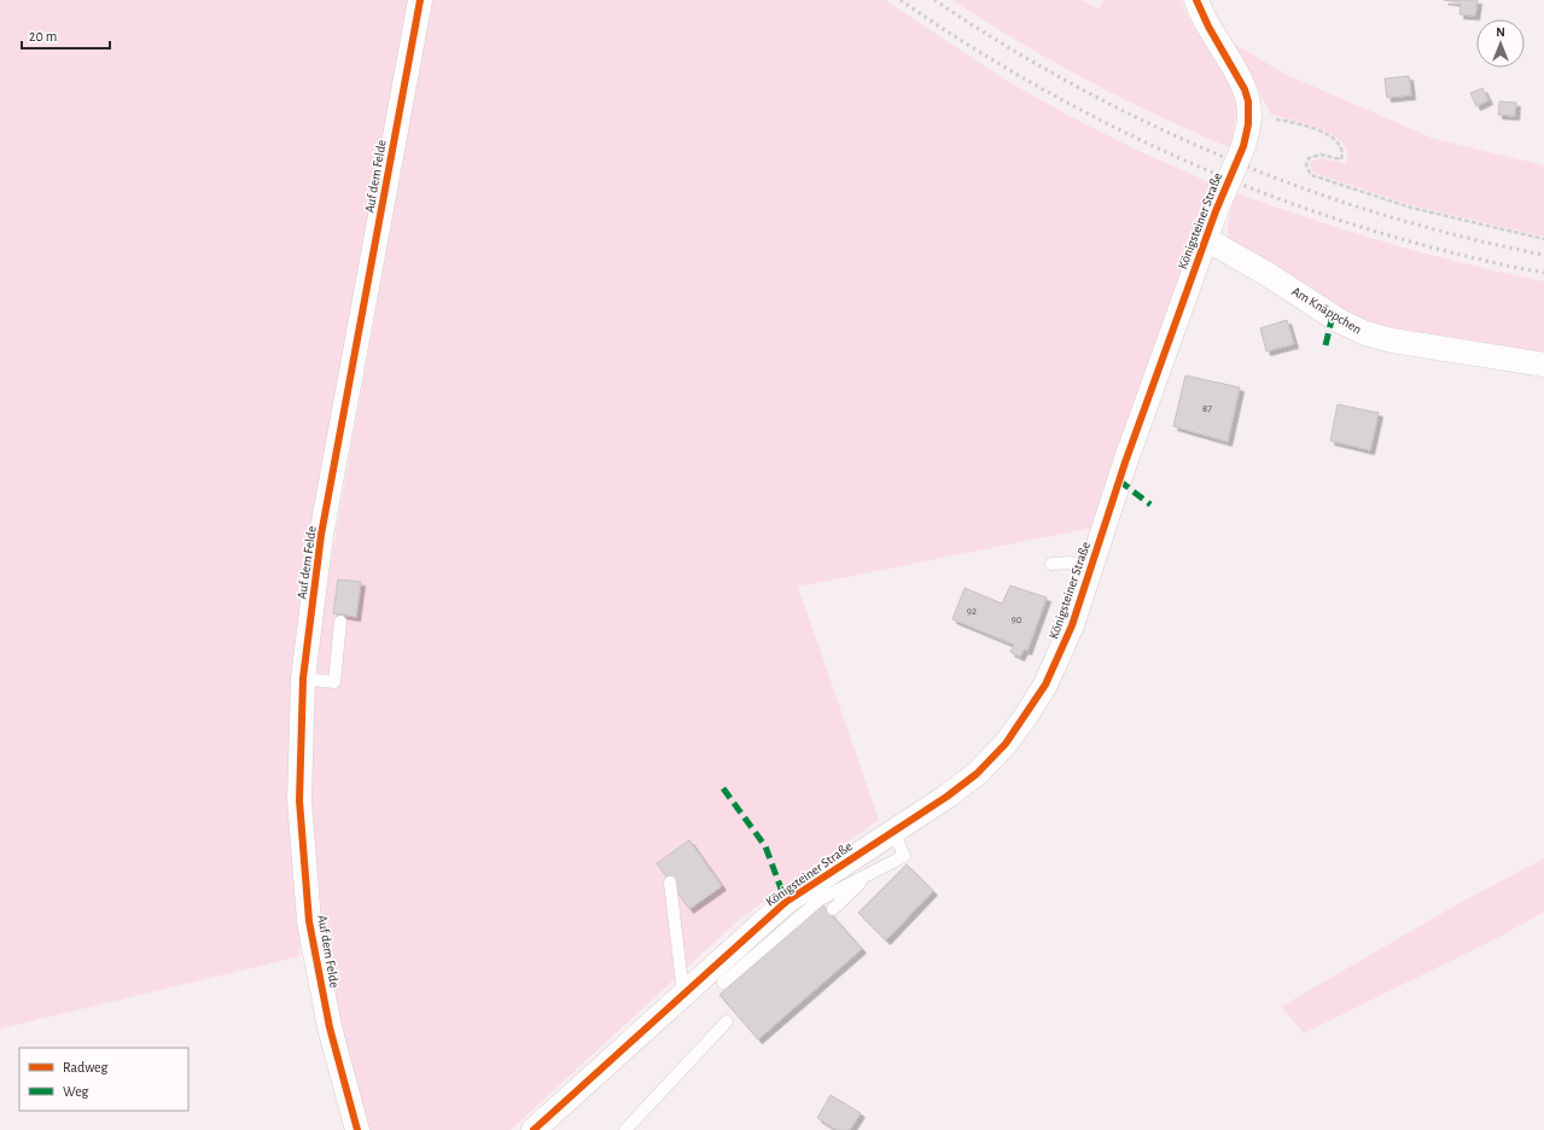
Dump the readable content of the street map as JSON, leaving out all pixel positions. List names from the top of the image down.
{
  "streets": {
    "street": ["Auf dem Felde", "Königsteiner Straße", "Am Knäppchen"]
  },
  "crossings": [
    ["Königsteiner Straße", "Am Knäppchen"]
  ],
  "house_numbers": ["87", "92", "90"],
  "legend": ["Radweg", "Weg"],
  "scale_bar": "20 m",
  "north": "top"
}
